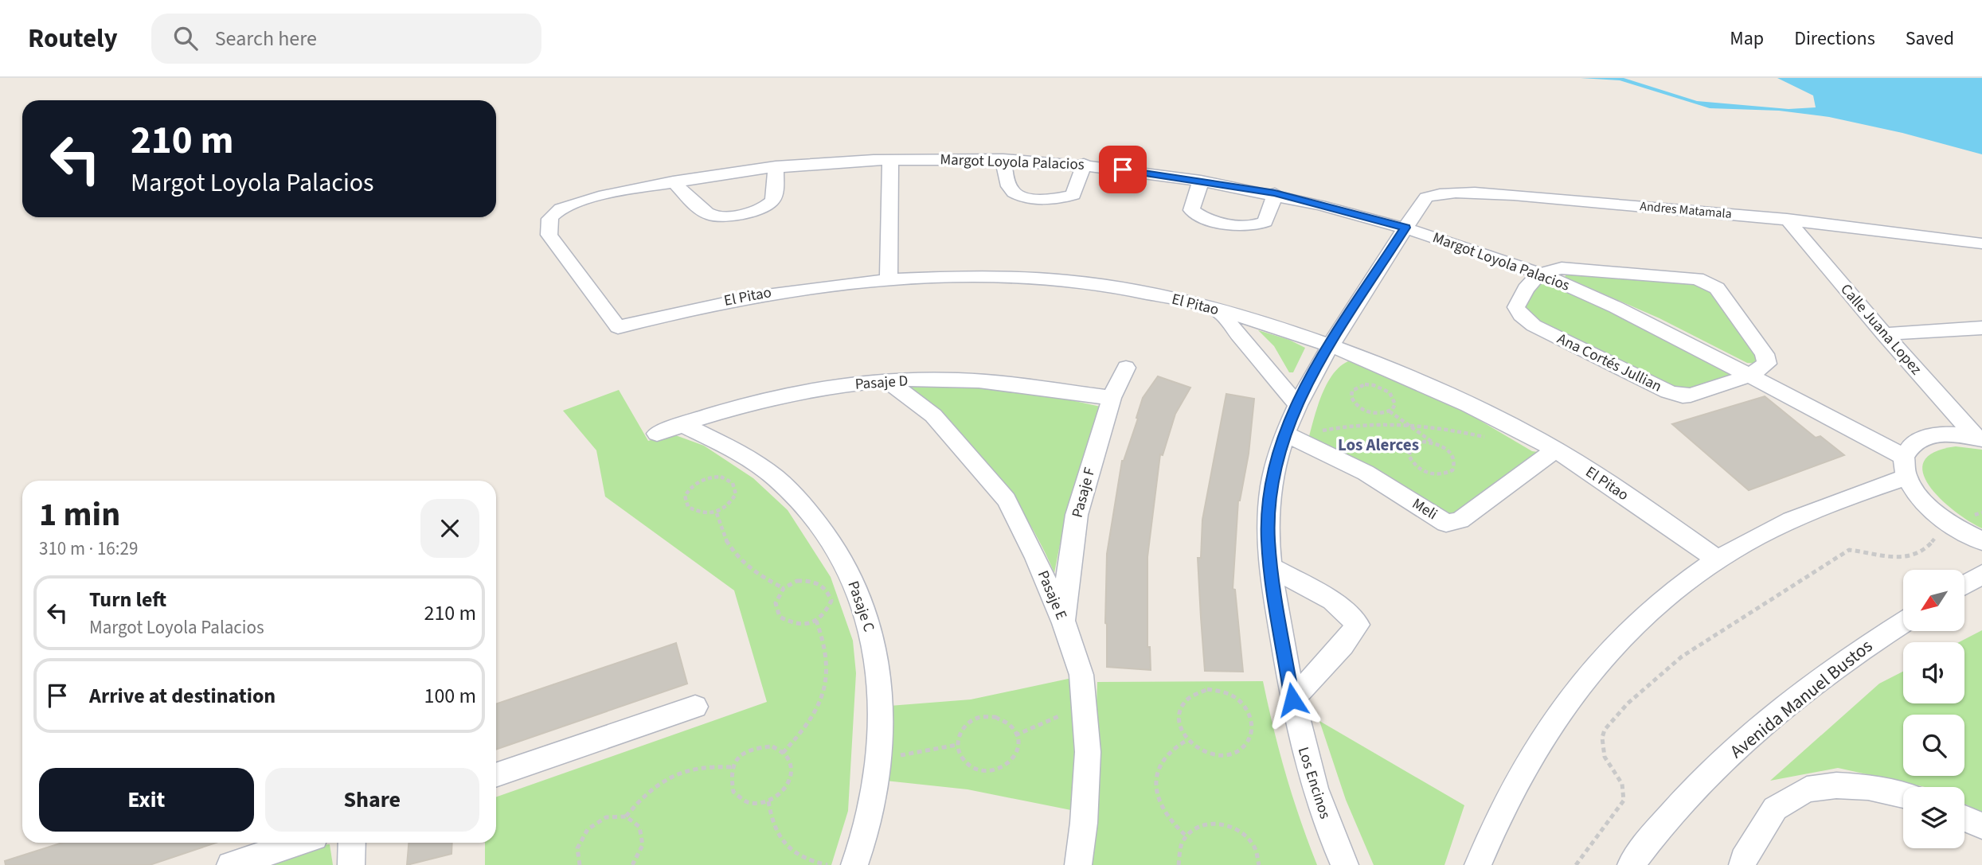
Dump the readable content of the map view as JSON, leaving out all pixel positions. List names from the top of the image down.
{
  "streets": {
    "street": [
      "Margot Loyola Palacios",
      "Andres Matamala",
      "El Pitao",
      "Calle Juana Lopez",
      "Ana Cortés Jullian",
      "Pasaje D",
      "Pasaje F",
      "Meli",
      "Pasaje E",
      "Pasaje C",
      "Avenida Manuel Bustos",
      "Los Encinos"
    ]
  },
  "crossings": [
    ["Margot Loyola Palacios", "Andres Matamala"],
    ["Margot Loyola Palacios", "El Pitao"],
    ["Margot Loyola Palacios", "Ana Cortés Jullian"],
    ["Margot Loyola Palacios", "Los Encinos"],
    ["Andres Matamala", "Calle Juana Lopez"],
    ["Andres Matamala", "Los Encinos"],
    ["El Pitao", "Meli"],
    ["El Pitao", "Los Encinos"],
    ["Pasaje D", "Pasaje F"],
    ["Pasaje D", "Pasaje E"],
    ["Pasaje D", "Pasaje C"],
    ["Pasaje F", "Pasaje E"],
    ["Meli", "Los Encinos"]
  ],
  "districts": ["Los Alerces"],
  "north": "bottom left",
  "page": {
    "header": "Routely",
    "search": "Search here",
    "nav": ["Map", "Directions", "Saved"],
    "turn": ["210 m", "Margot Loyola Palacios"],
    "heading": ["1 min", "310 m · 16:29"],
    "list": [
      {
        "name": "Turn left",
        "note": "Margot Loyola Palacios",
        "value": "210 m"
      },
      {
        "name": "Arrive at destination",
        "value": "100 m"
      }
    ],
    "buttons": ["Exit", "Share"]
  }
}
